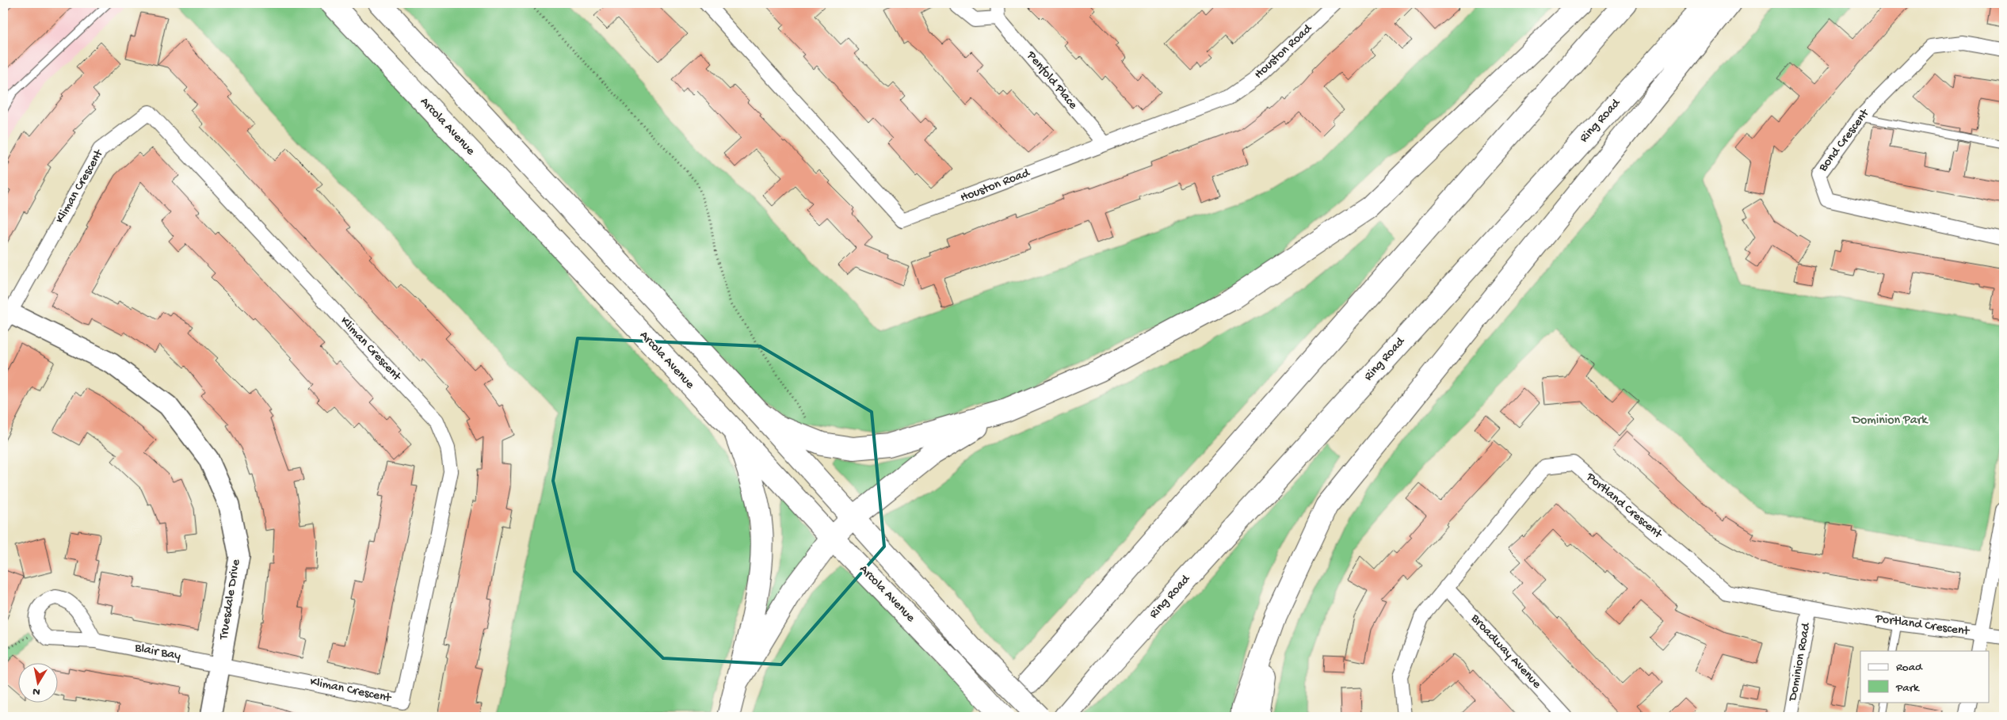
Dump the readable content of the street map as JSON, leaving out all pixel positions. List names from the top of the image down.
{
  "streets": {
    "main road": ["Ring Road", "Arcola Avenue"],
    "street": [
      "Houston Road",
      "Penfold Place",
      "Bond Crescent",
      "Kliman Crescent",
      "Portland Crescent",
      "Truesdale Drive",
      "Broadway Avenue",
      "Blair Bay",
      "Dominion Road"
    ]
  },
  "crossings": [
    ["Houston Road", "Penfold Place"],
    ["Kliman Crescent", "Truesdale Drive"],
    ["Kliman Crescent", "Blair Bay"],
    ["Portland Crescent", "Broadway Avenue"],
    ["Portland Crescent", "Dominion Road"],
    ["Truesdale Drive", "Blair Bay"]
  ],
  "parks": ["Dominion Park"],
  "legend": ["Road", "Park"],
  "north": "bottom"
}
